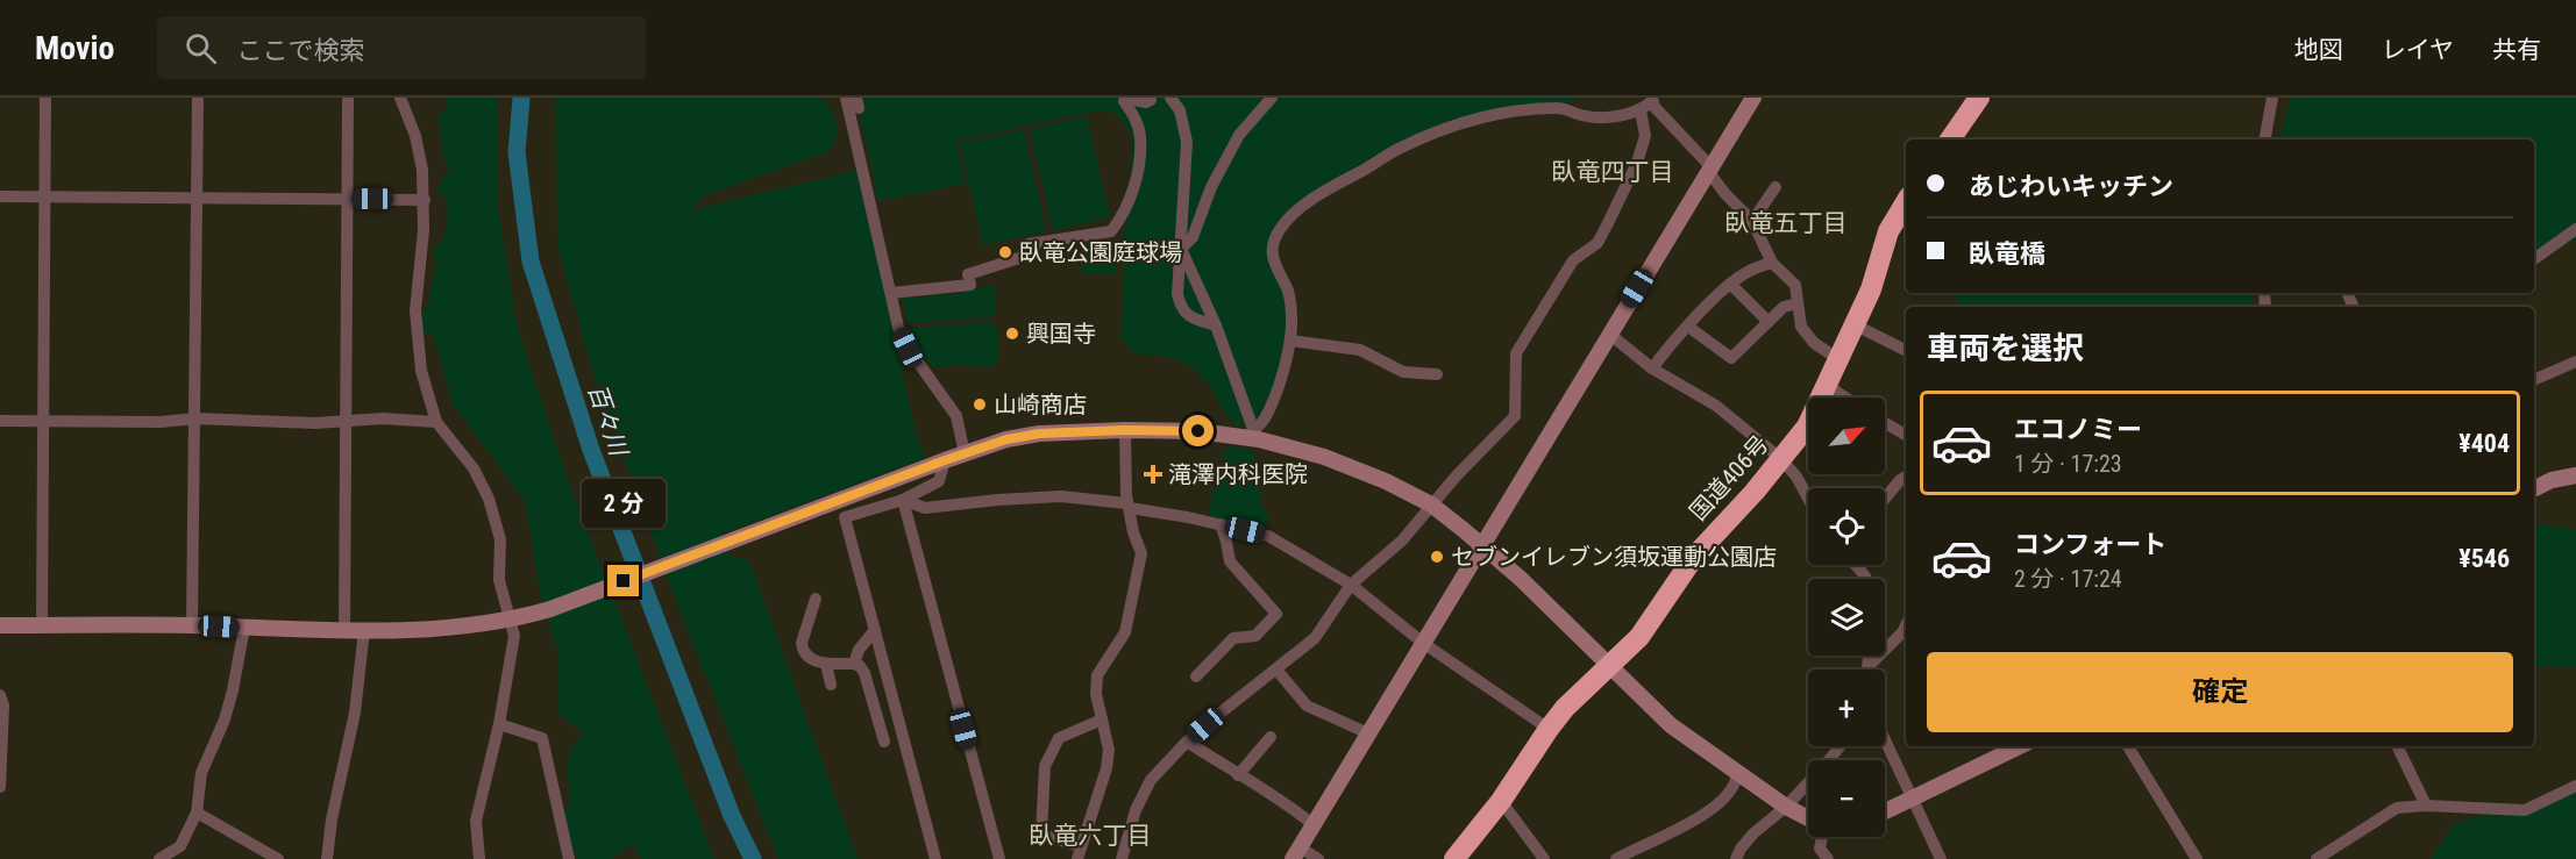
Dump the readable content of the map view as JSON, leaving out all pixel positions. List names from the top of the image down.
{
  "streets": {
    "highway": ["国道406号"]
  },
  "districts": ["臥竜四丁目", "臥竜五丁目", "臥竜六丁目"],
  "water": ["百々川"],
  "places": {
    "other": [
      "臥竜公園庭球場",
      "興国寺",
      "山崎商店",
      "セブンイレブン須坂運動公園店"
    ],
    "health": ["滝澤内科医院"]
  },
  "north": "top right",
  "page": {
    "header": "Movio",
    "search": "ここで検索",
    "nav": ["地図", "レイヤ", "共有"],
    "banner": ["あじわいキッチン", "臥竜橋"],
    "heading": "車両を選択",
    "list": [
      {
        "name": "エコノミー",
        "note": "1 分 · 17:23",
        "value": "¥404"
      },
      {
        "name": "コンフォート",
        "note": "2 分 · 17:24",
        "value": "¥546"
      }
    ],
    "map_buttons": ["+", "−"],
    "bubble": "2 分",
    "buttons": "確定"
  }
}
